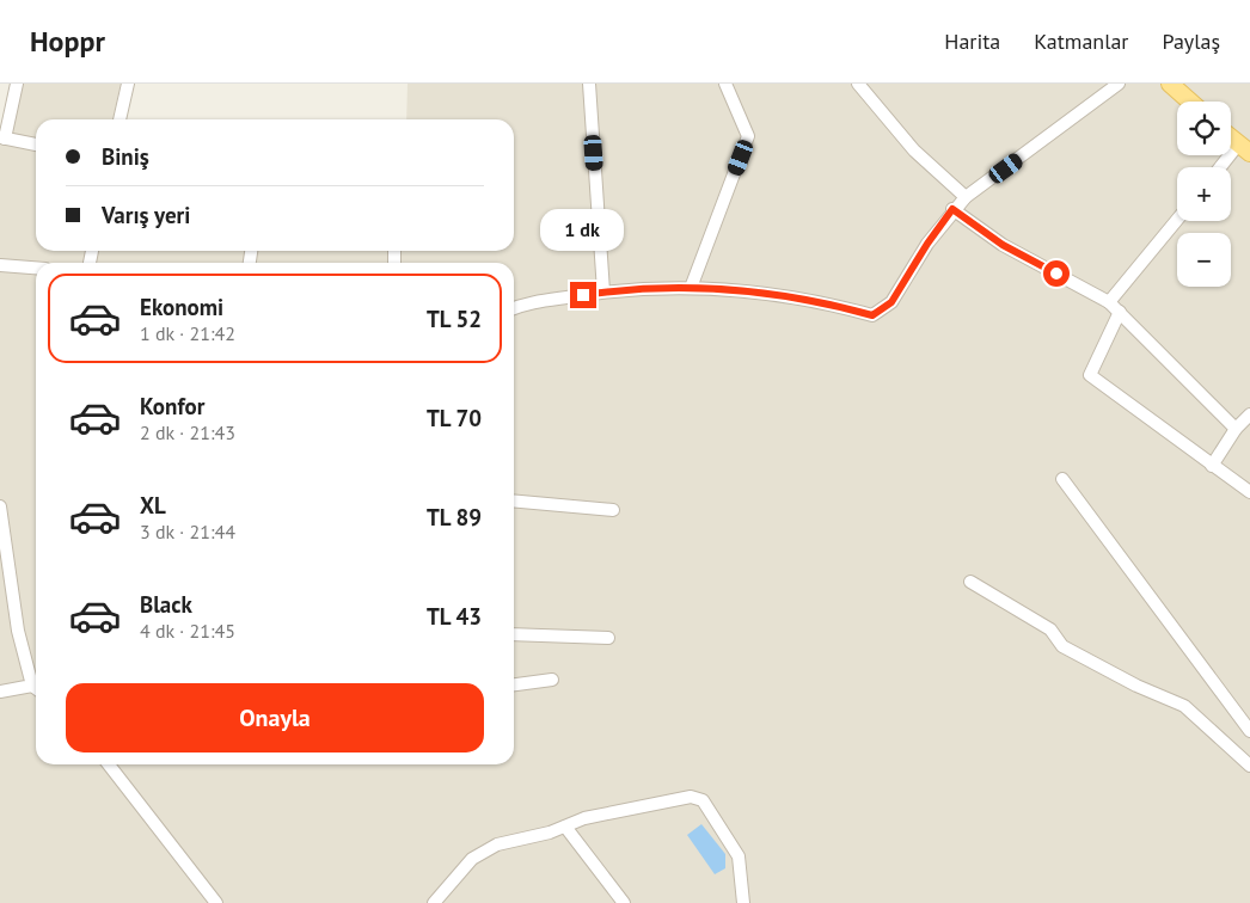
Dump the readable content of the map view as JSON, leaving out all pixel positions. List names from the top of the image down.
{
  "page": {
    "header": "Hoppr",
    "nav": ["Harita", "Katmanlar", "Paylaş"],
    "map_buttons": ["+", "−"],
    "banner": ["Biniş", "Varış yeri"],
    "bubble": "1 dk",
    "list": [
      {
        "name": "Ekonomi",
        "note": "1 dk · 21:42",
        "value": "TL 52"
      },
      {
        "name": "Konfor",
        "note": "2 dk · 21:43",
        "value": "TL 70"
      },
      {
        "name": "XL",
        "note": "3 dk · 21:44",
        "value": "TL 89"
      },
      {
        "name": "Black",
        "note": "4 dk · 21:45",
        "value": "TL 43"
      }
    ],
    "buttons": "Onayla"
  }
}
